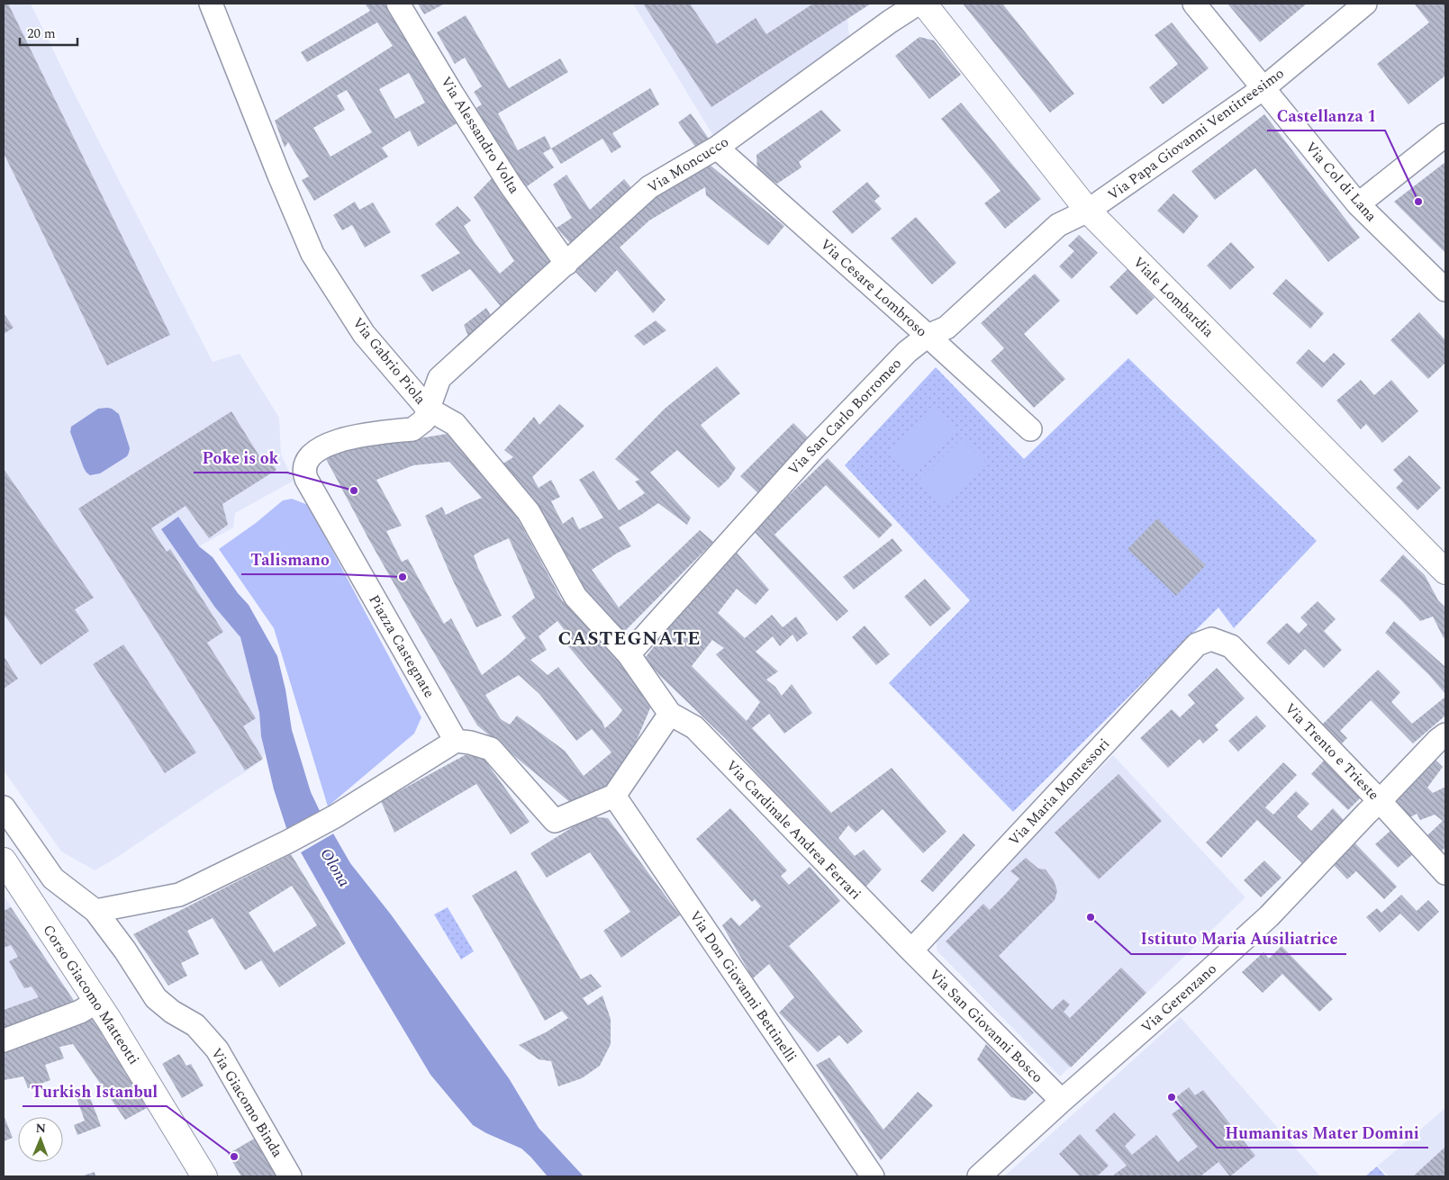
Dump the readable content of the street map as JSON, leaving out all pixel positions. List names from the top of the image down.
{
  "streets": {
    "street": [
      "Via Papa Giovanni Ventitreesimo",
      "Via Alessandro Volta",
      "Via Moncucco",
      "Via Col di Lana",
      "Via Cesare Lombroso",
      "Viale Lombardia",
      "Via Gabrio Piola",
      "Via San Carlo Borromeo",
      "Piazza Castegnate",
      "Via Trento e Trieste",
      "Via Maria Montessori",
      "Via Cardinale Andrea Ferrari",
      "Via Don Giovanni Bettinelli",
      "Corso Giacomo Matteotti",
      "Via Gerenzano",
      "Via San Giovanni Bosco",
      "Via Giacomo Binda"
    ]
  },
  "crossings": [
    ["Via Papa Giovanni Ventitreesimo", "Via Col di Lana"],
    ["Via Papa Giovanni Ventitreesimo", "Viale Lombardia"],
    ["Via Papa Giovanni Ventitreesimo", "Via San Carlo Borromeo"],
    ["Via Alessandro Volta", "Via Moncucco"],
    ["Via Moncucco", "Via Cesare Lombroso"],
    ["Via Moncucco", "Via Gabrio Piola"],
    ["Via Moncucco", "Piazza Castegnate"],
    ["Via Cesare Lombroso", "Via San Carlo Borromeo"],
    ["Viale Lombardia", "Via San Carlo Borromeo"],
    ["Via Gabrio Piola", "Via San Carlo Borromeo"],
    ["Via Gabrio Piola", "Piazza Castegnate"],
    ["Via Gabrio Piola", "Via Cardinale Andrea Ferrari"],
    ["Via Trento e Trieste", "Via Maria Montessori"],
    ["Via Trento e Trieste", "Via Gerenzano"],
    ["Via Maria Montessori", "Via Cardinale Andrea Ferrari"],
    ["Via Maria Montessori", "Via San Giovanni Bosco"],
    ["Via Cardinale Andrea Ferrari", "Via San Giovanni Bosco"],
    ["Via Gerenzano", "Via San Giovanni Bosco"]
  ],
  "districts": ["CASTEGNATE"],
  "water": ["Olona"],
  "places": [
    "Castellanza 1",
    "Poke is ok",
    "Talismano",
    "Istituto Maria Ausiliatrice",
    "Humanitas Mater Domini",
    "Turkish Istanbul"
  ],
  "scale_bar": "20 m",
  "north": "top"
}
